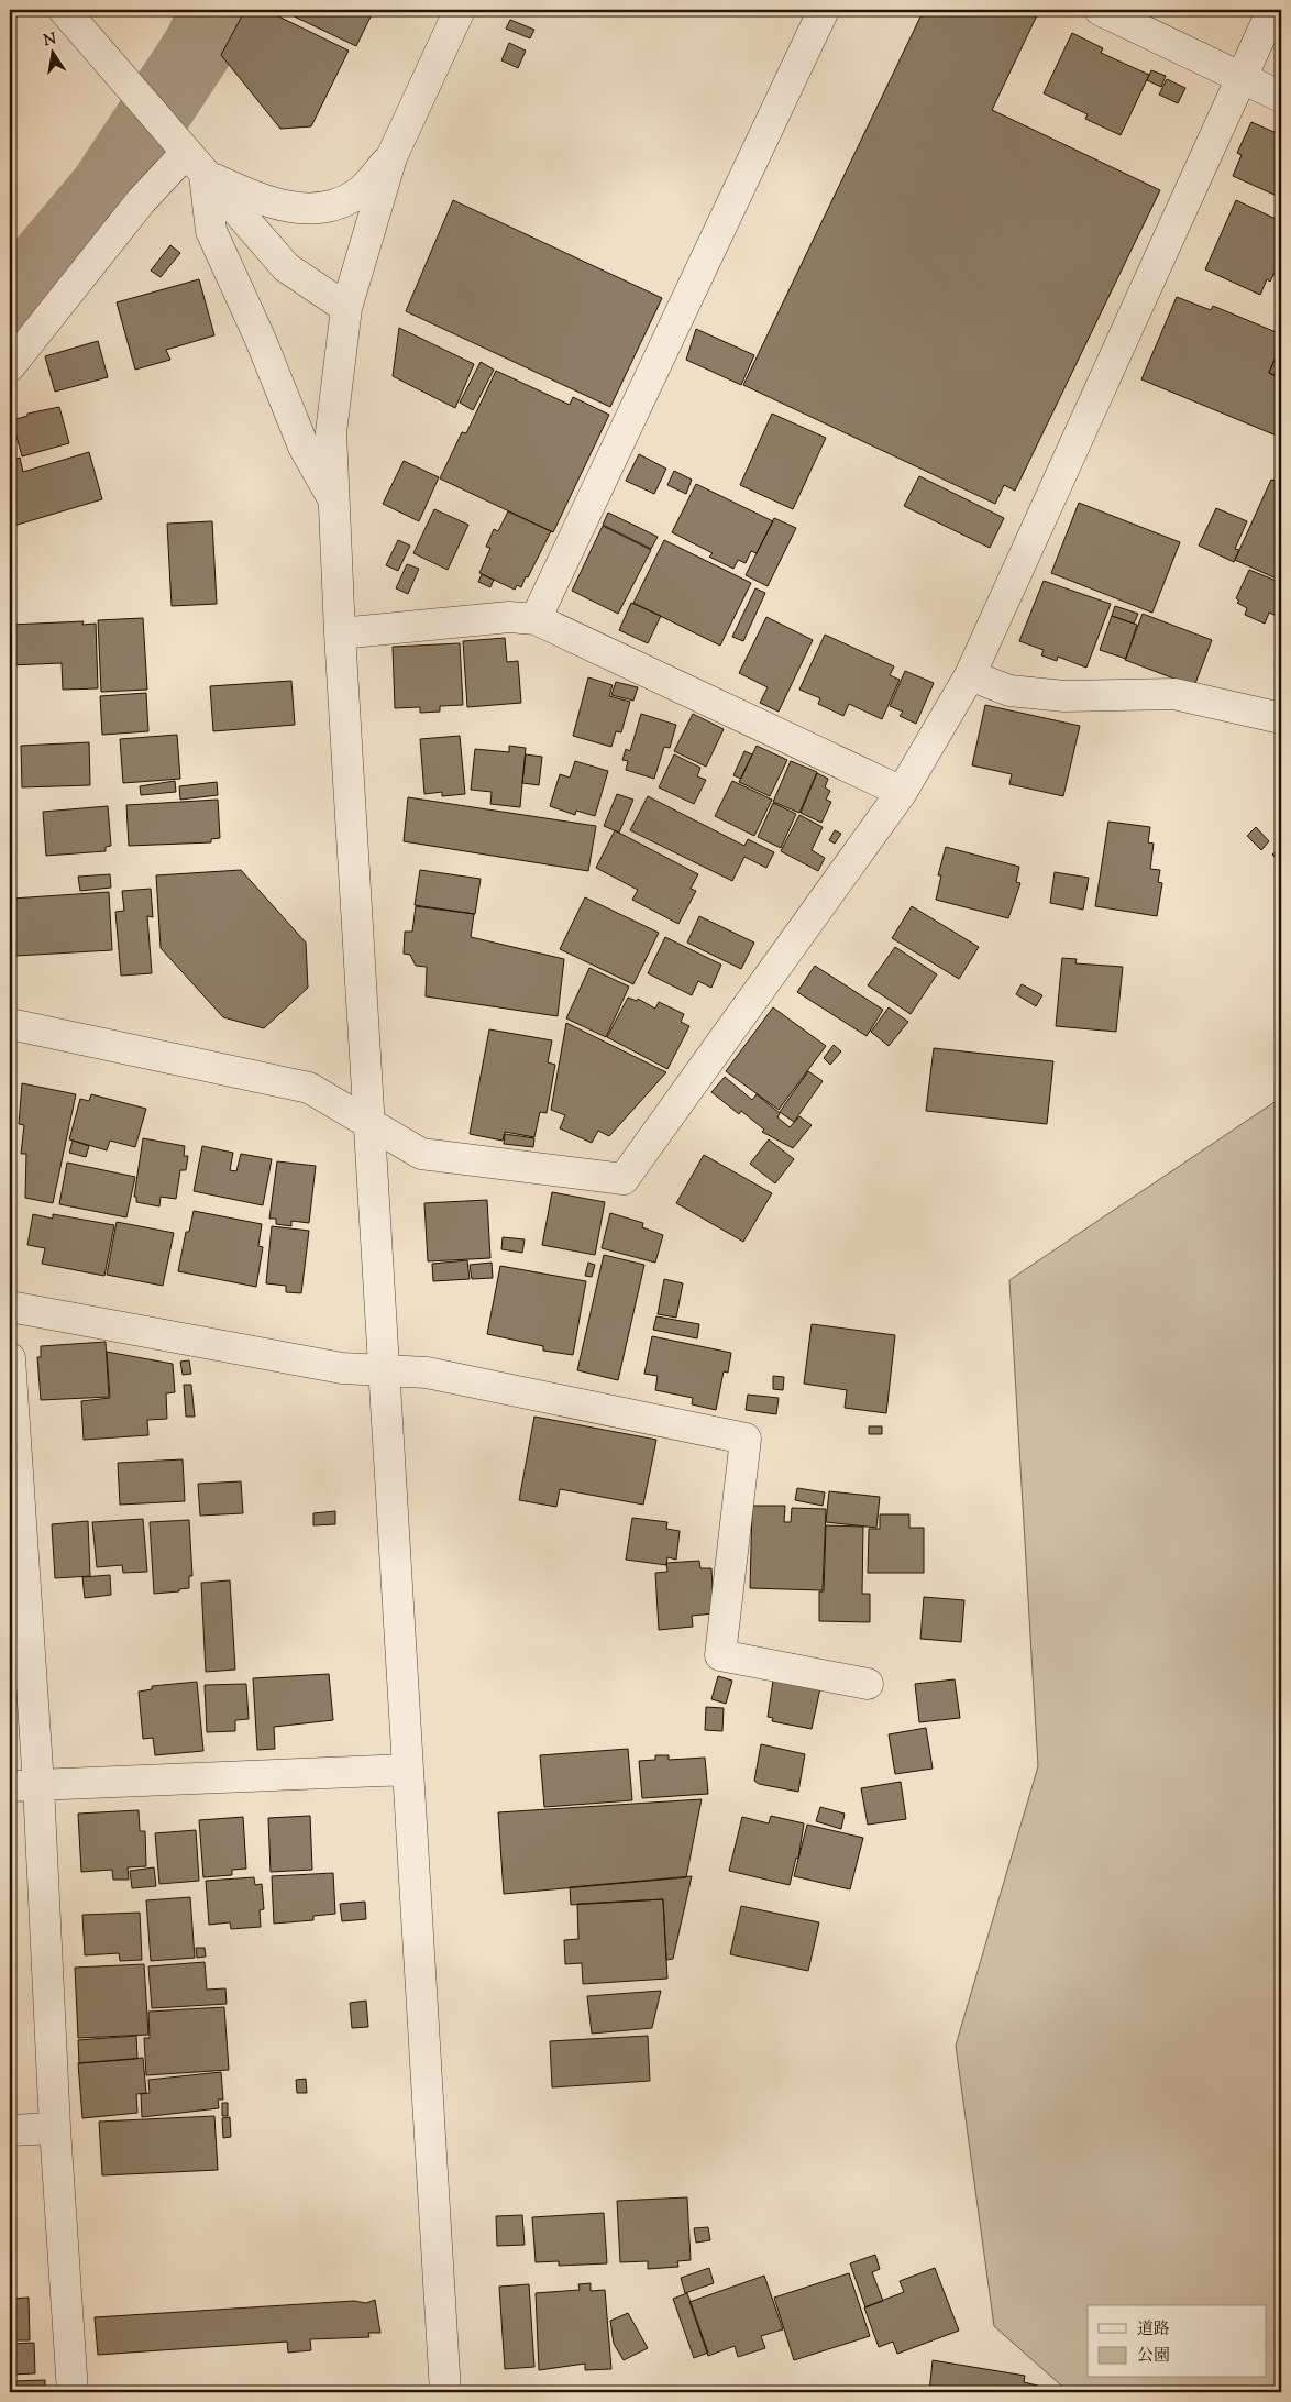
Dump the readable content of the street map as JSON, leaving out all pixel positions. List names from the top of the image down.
{
  "legend": ["道路", "公園"],
  "north": "top"
}
